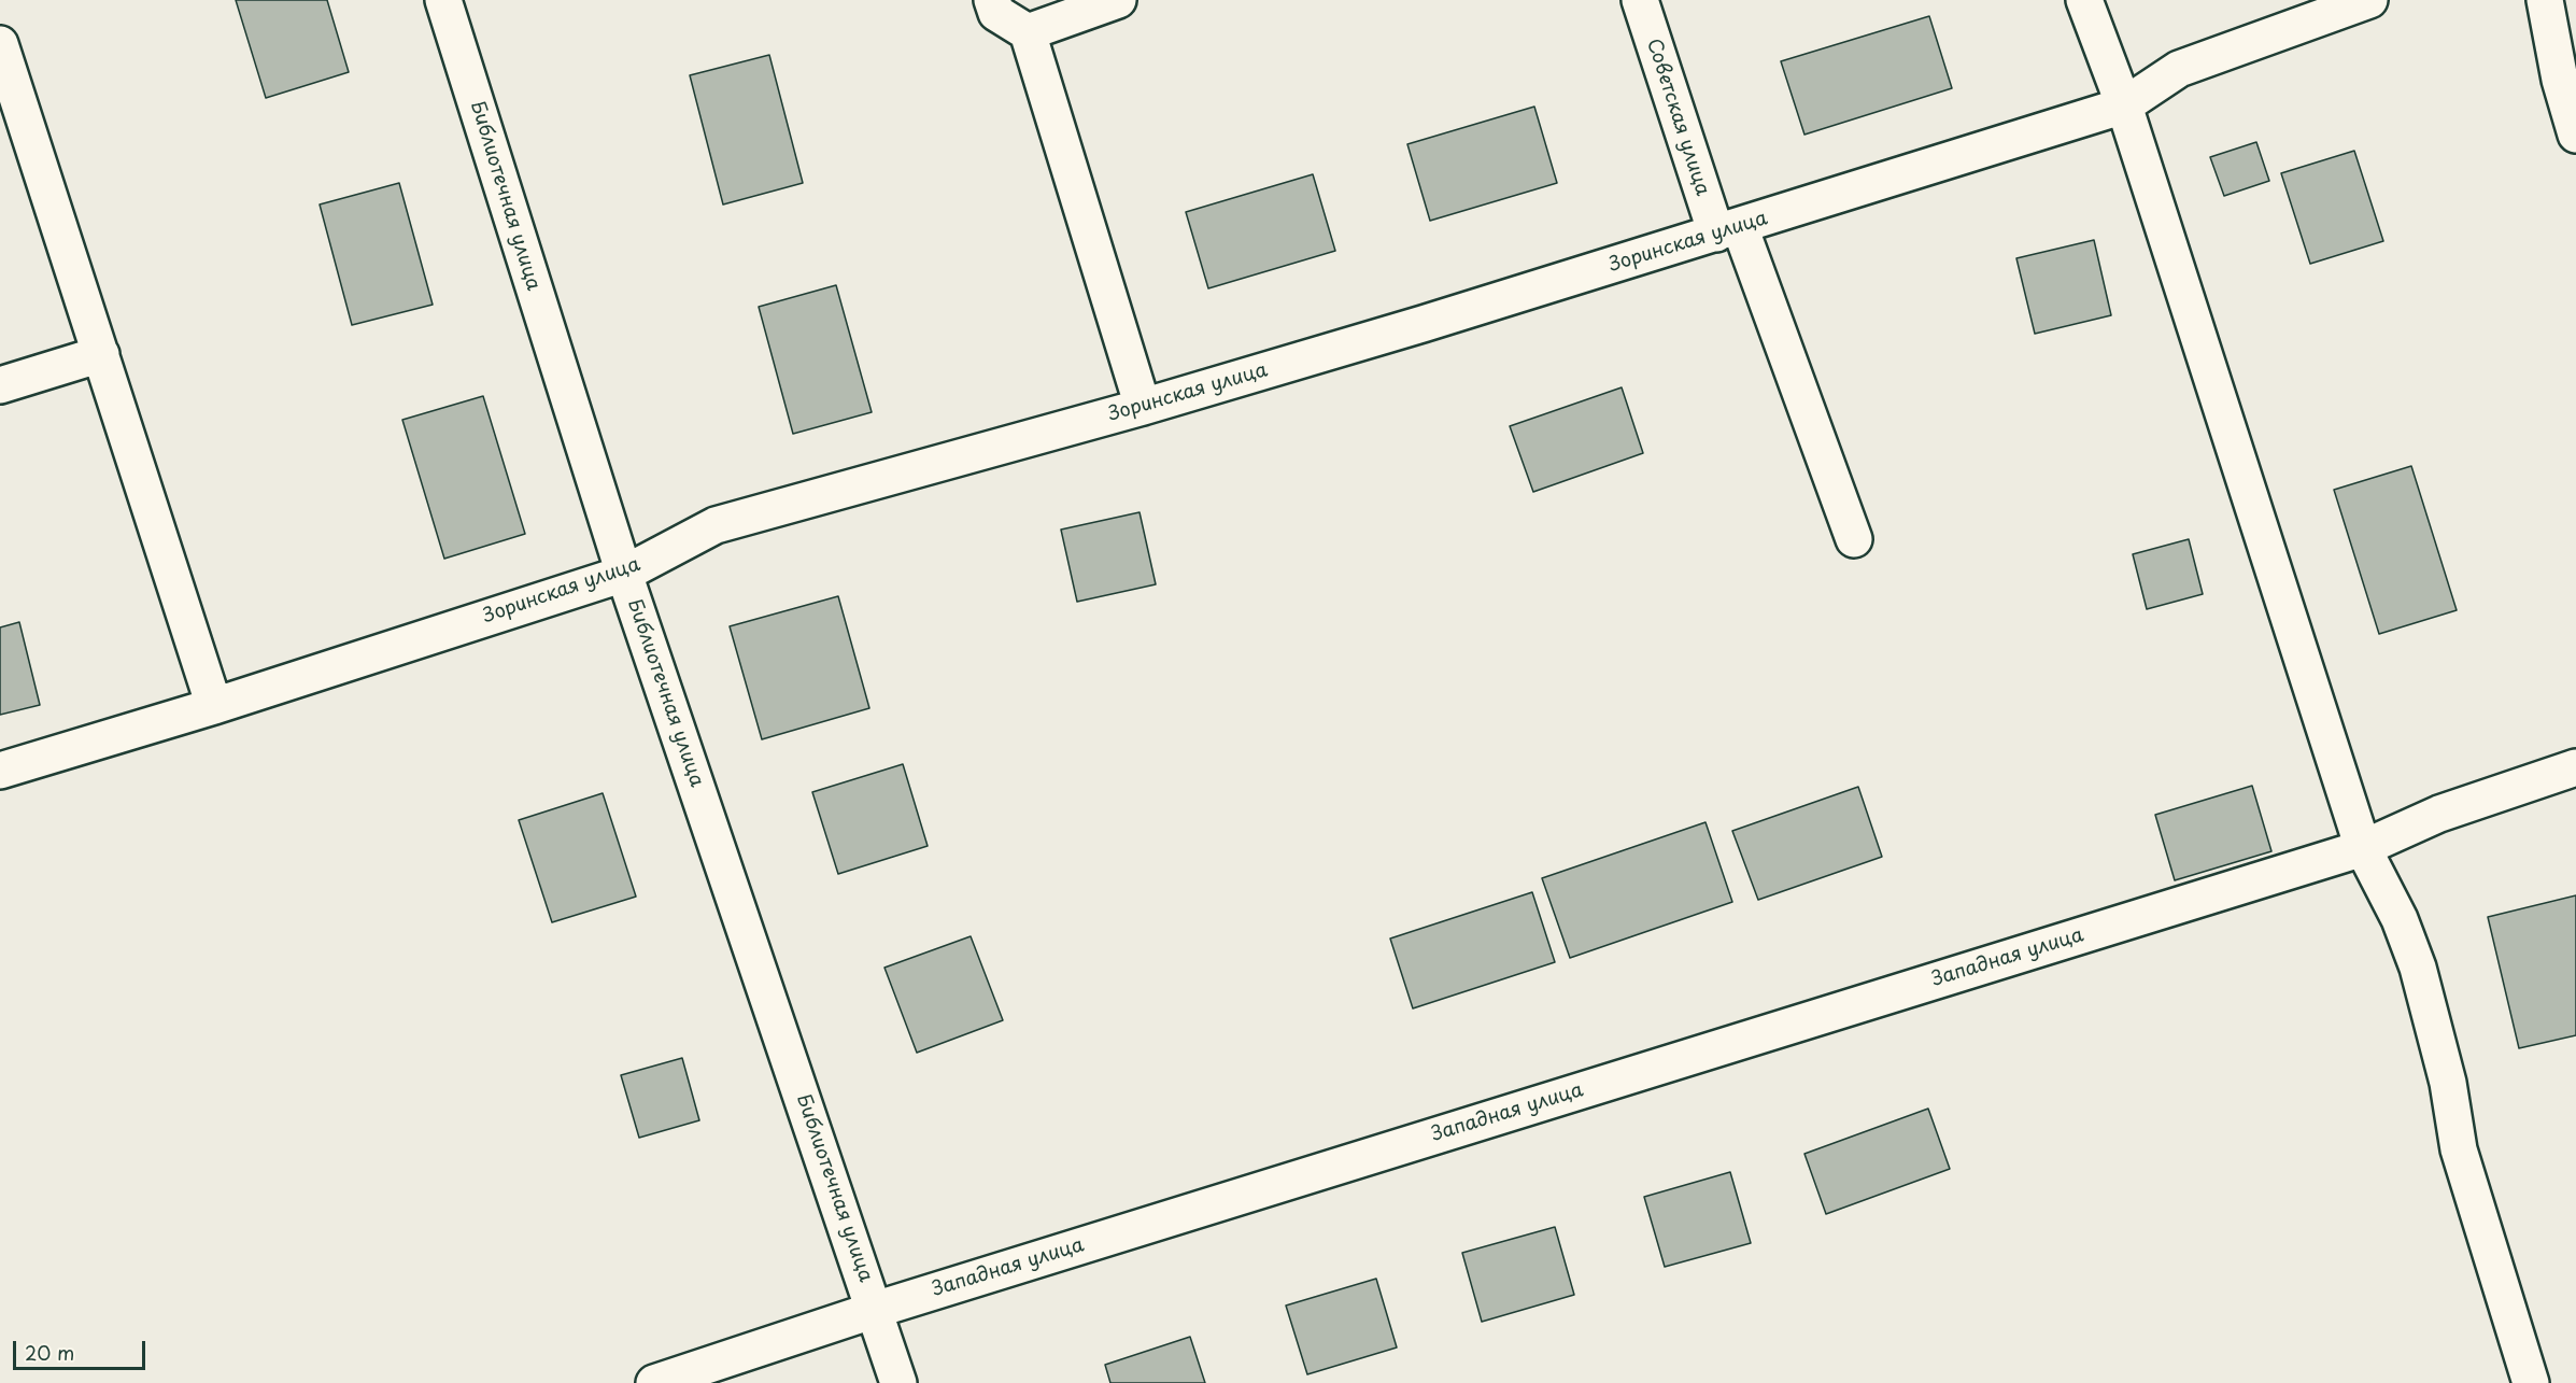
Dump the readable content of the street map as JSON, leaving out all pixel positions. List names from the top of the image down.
{
  "streets": {
    "street": [
      "Советская улица",
      "Библиотечная улица",
      "Зоринская улица",
      "Западная улица"
    ]
  },
  "crossings": [
    ["Советская улица", "Зоринская улица"],
    ["Библиотечная улица", "Зоринская улица"],
    ["Библиотечная улица", "Западная улица"]
  ],
  "scale_bar": "20 m"
}
